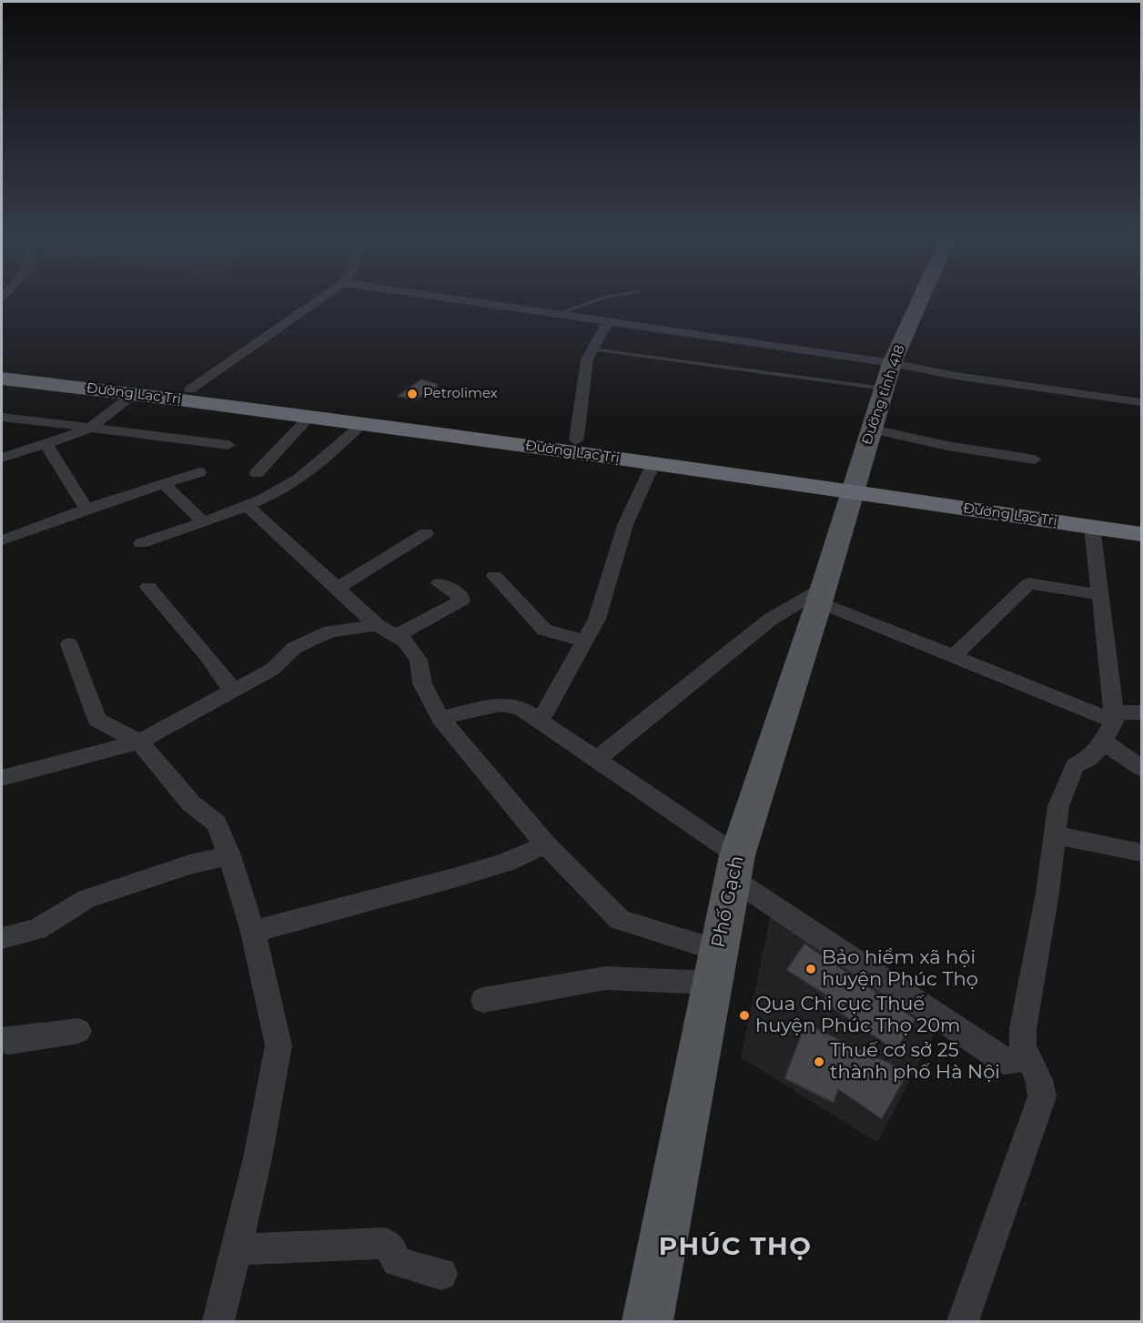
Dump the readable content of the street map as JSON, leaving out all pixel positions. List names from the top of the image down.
{
  "streets": {
    "highway": ["Đường Lạc Trị"],
    "main road": ["Đường tỉnh 418", "Phố Gạch"]
  },
  "crossings": [
    ["Đường Lạc Trị", "Đường tỉnh 418"],
    ["Đường Lạc Trị", "Phố Gạch"],
    ["Đường tỉnh 418", "Phố Gạch"]
  ],
  "districts": ["PHÚC THỌ"],
  "places": [
    "Petrolimex",
    "Bảo hiểm xã hội huyện Phúc Thọ",
    "Qua Chi cục Thuế huyện Phúc Thọ 20m",
    "Thuế cơ sở 25 thành phố Hà Nội"
  ]
}
